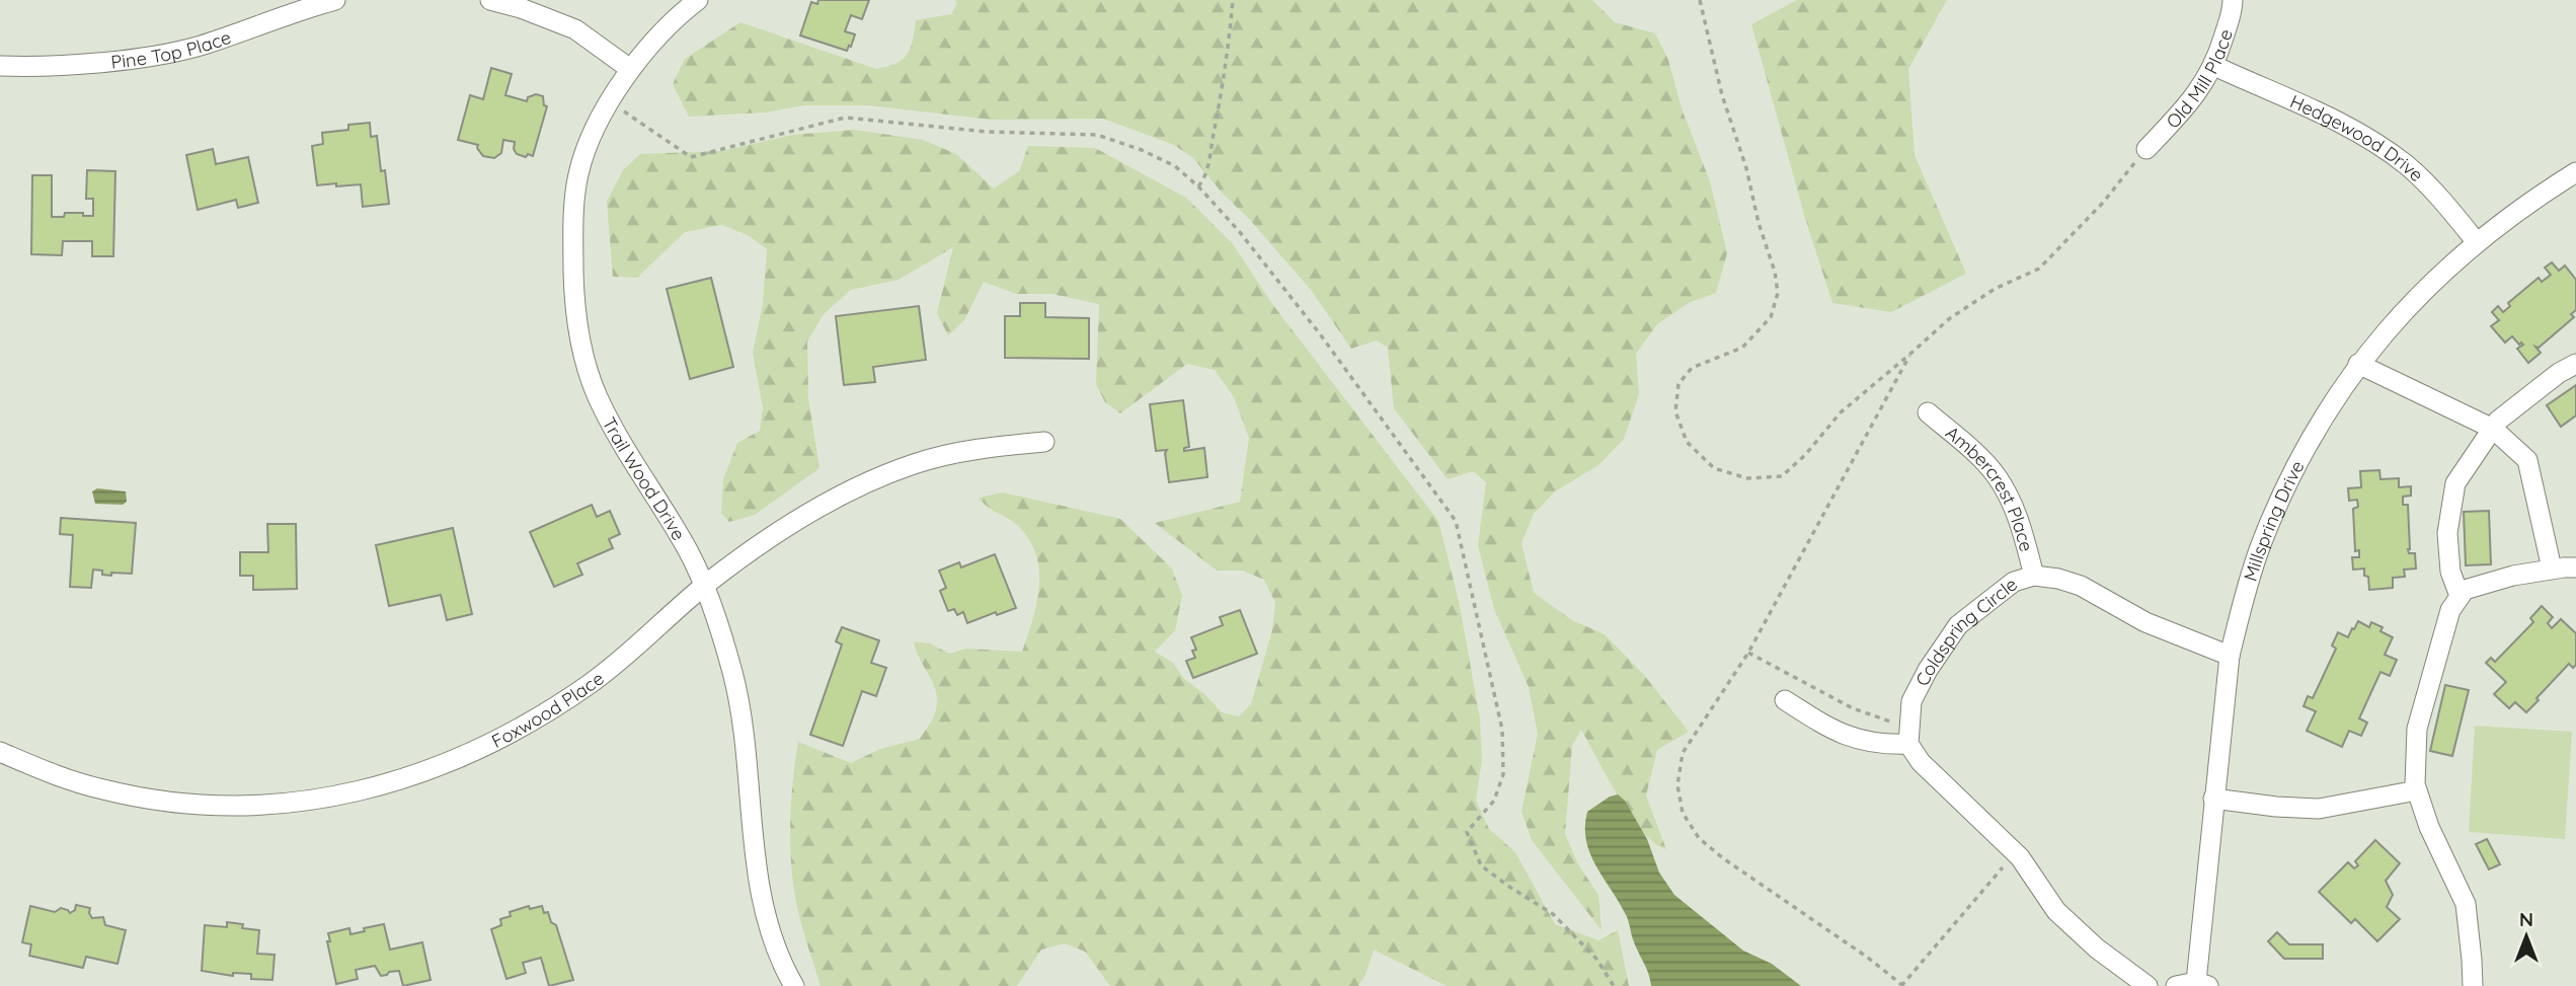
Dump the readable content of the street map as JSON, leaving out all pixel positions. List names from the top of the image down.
{
  "streets": {
    "street": [
      "Pine Top Place",
      "Old Mill Place",
      "Hedgewood Drive",
      "Trail Wood Drive",
      "Ambercrest Place",
      "Millspring Drive",
      "Coldspring Circle",
      "Foxwood Place"
    ]
  },
  "crossings": [
    ["Old Mill Place", "Hedgewood Drive"],
    ["Hedgewood Drive", "Millspring Drive"],
    ["Trail Wood Drive", "Foxwood Place"],
    ["Ambercrest Place", "Coldspring Circle"],
    ["Millspring Drive", "Coldspring Circle"]
  ],
  "north": "top"
}
